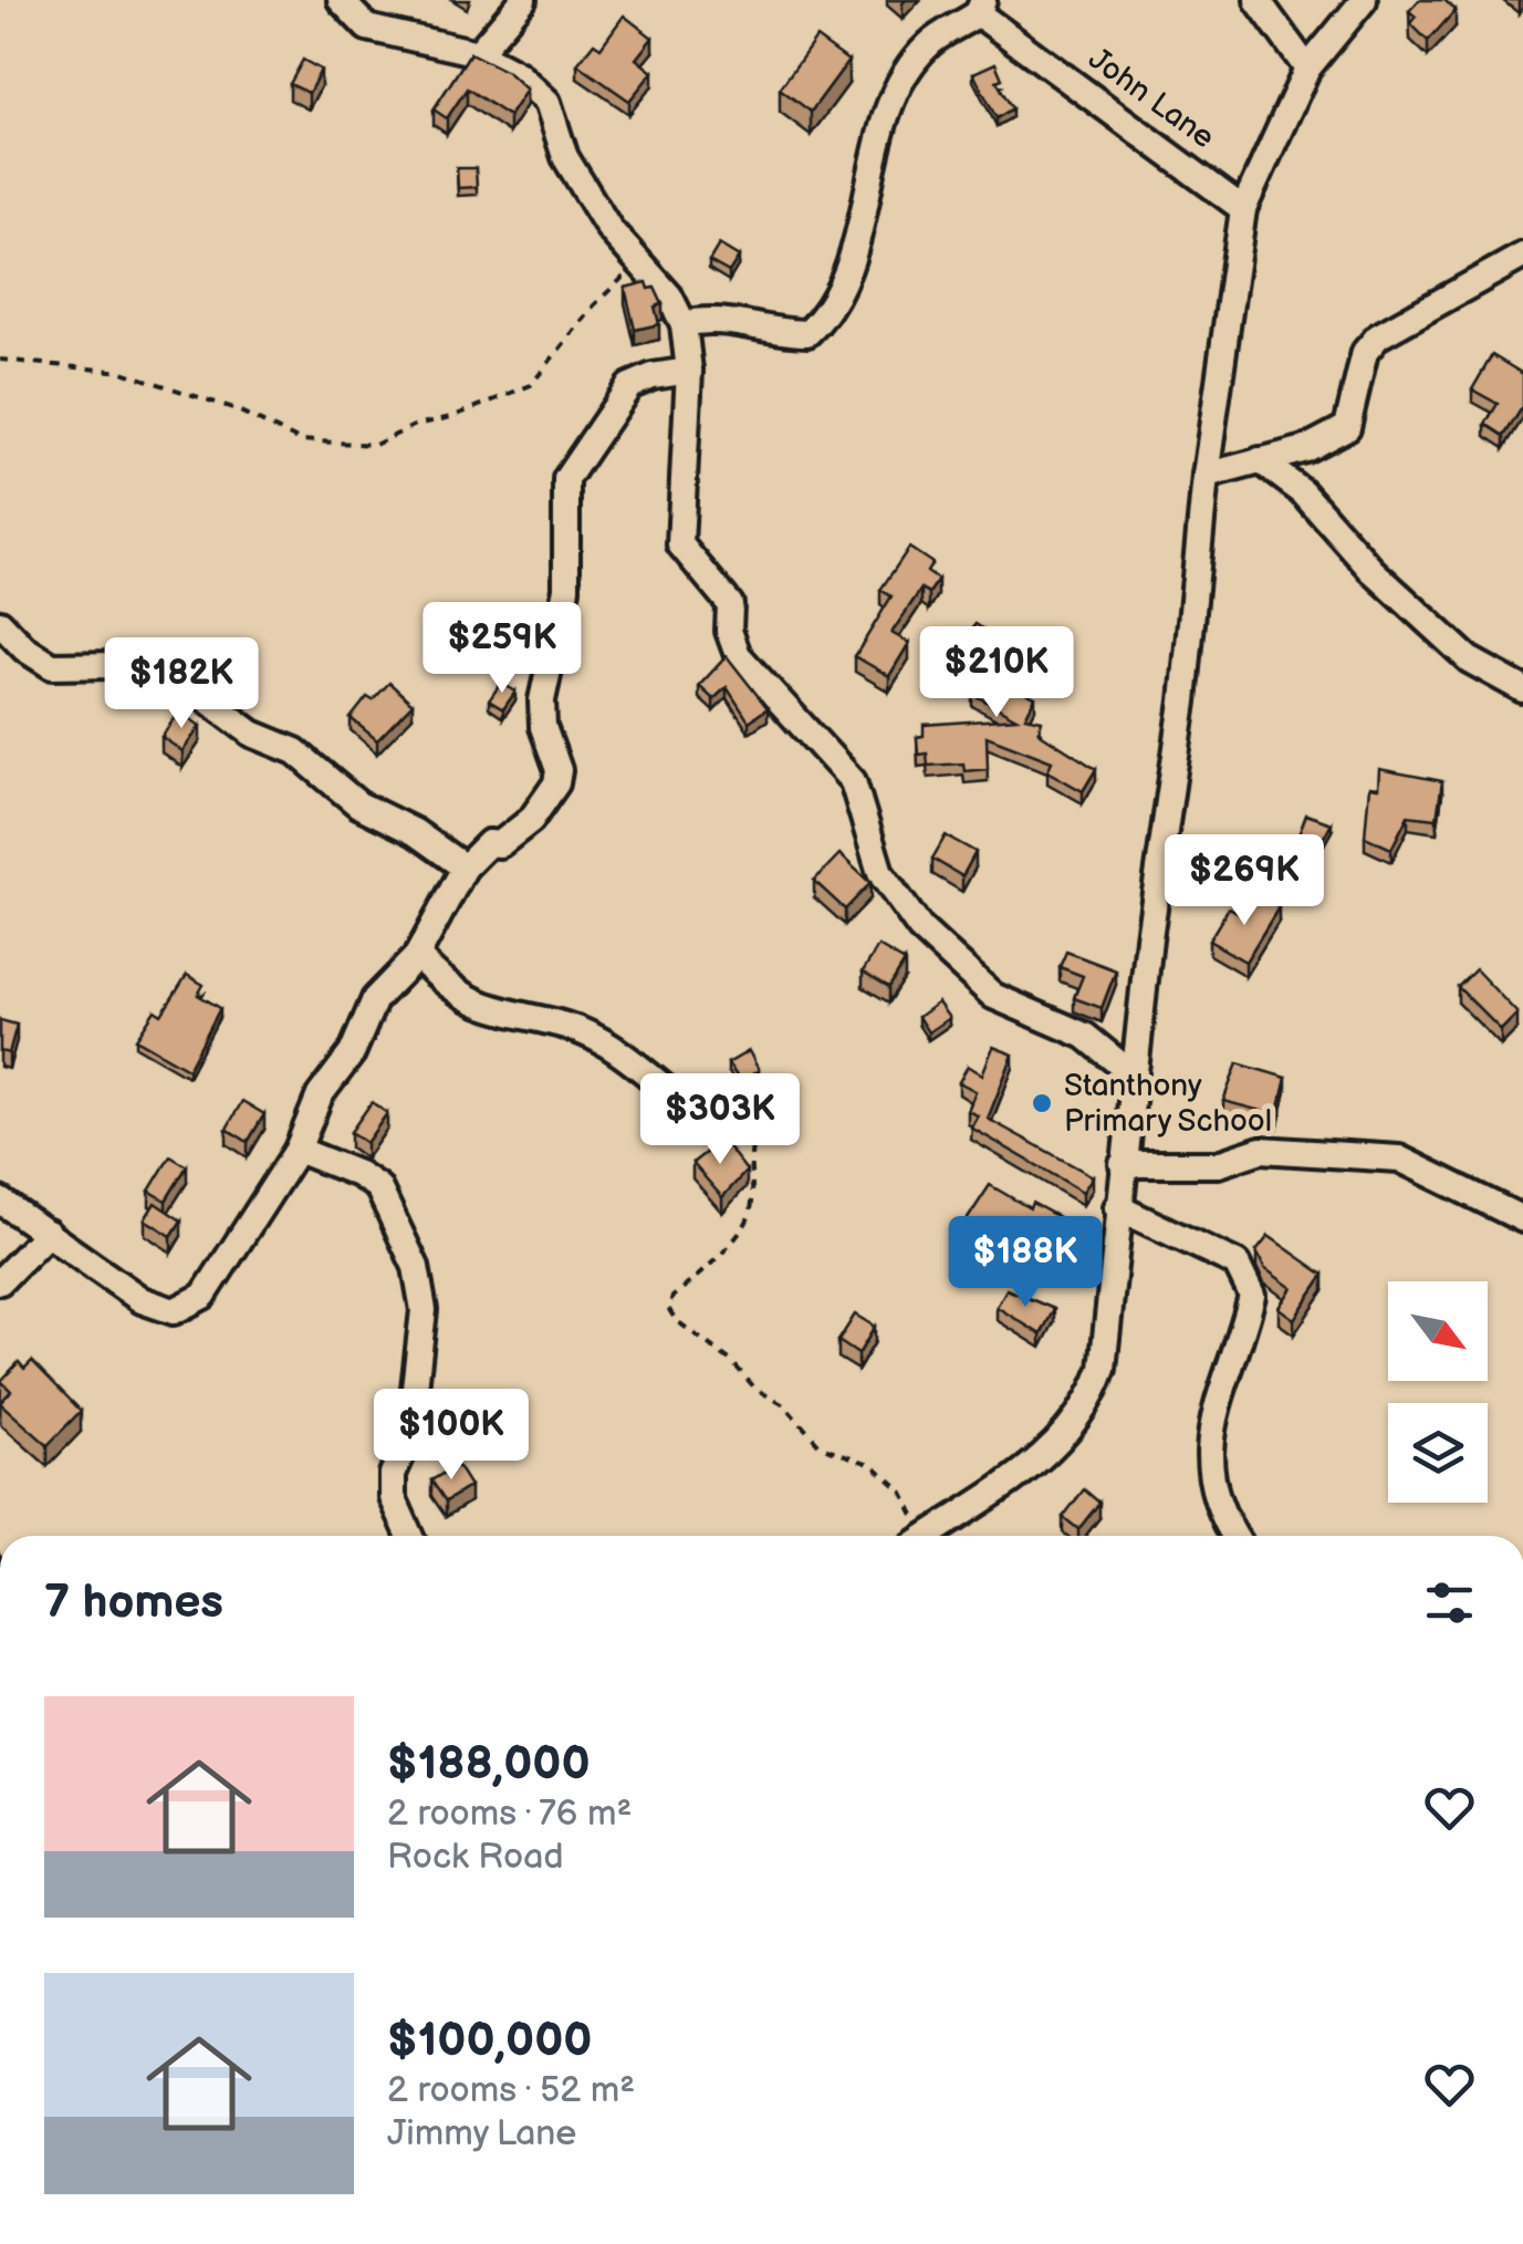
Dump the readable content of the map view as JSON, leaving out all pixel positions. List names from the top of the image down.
{
  "streets": {
    "street": ["John Lane"]
  },
  "places": ["Stanthony Primary School"],
  "north": "bottom right",
  "page": {
    "price": [
      "$259K",
      "$210K",
      "$182K",
      "$269K",
      "$303K",
      "$188K",
      "$100K"
    ],
    "heading": "7 homes",
    "list": [
      {
        "name": "$188,000",
        "note": "2 rooms · 76 m² · Rock Road"
      },
      {
        "name": "$100,000",
        "note": "2 rooms · 52 m² · Jimmy Lane"
      }
    ]
  }
}
